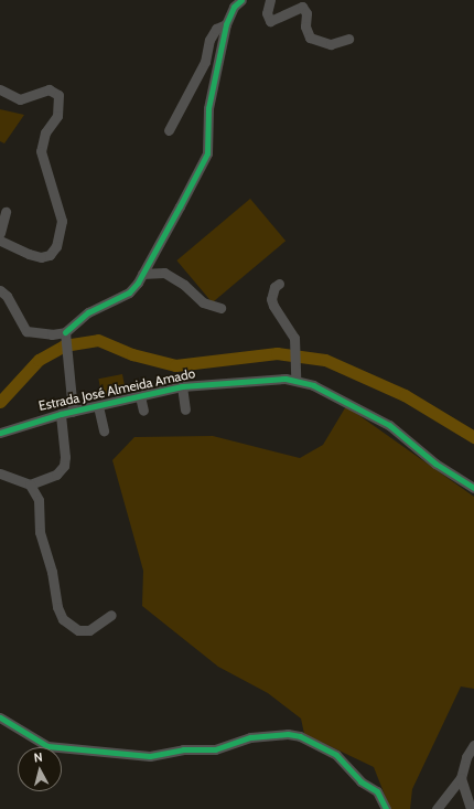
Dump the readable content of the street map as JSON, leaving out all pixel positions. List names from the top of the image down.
{
  "streets": {
    "street": ["Estrada José Almeida Amado"]
  },
  "north": "top"
}
